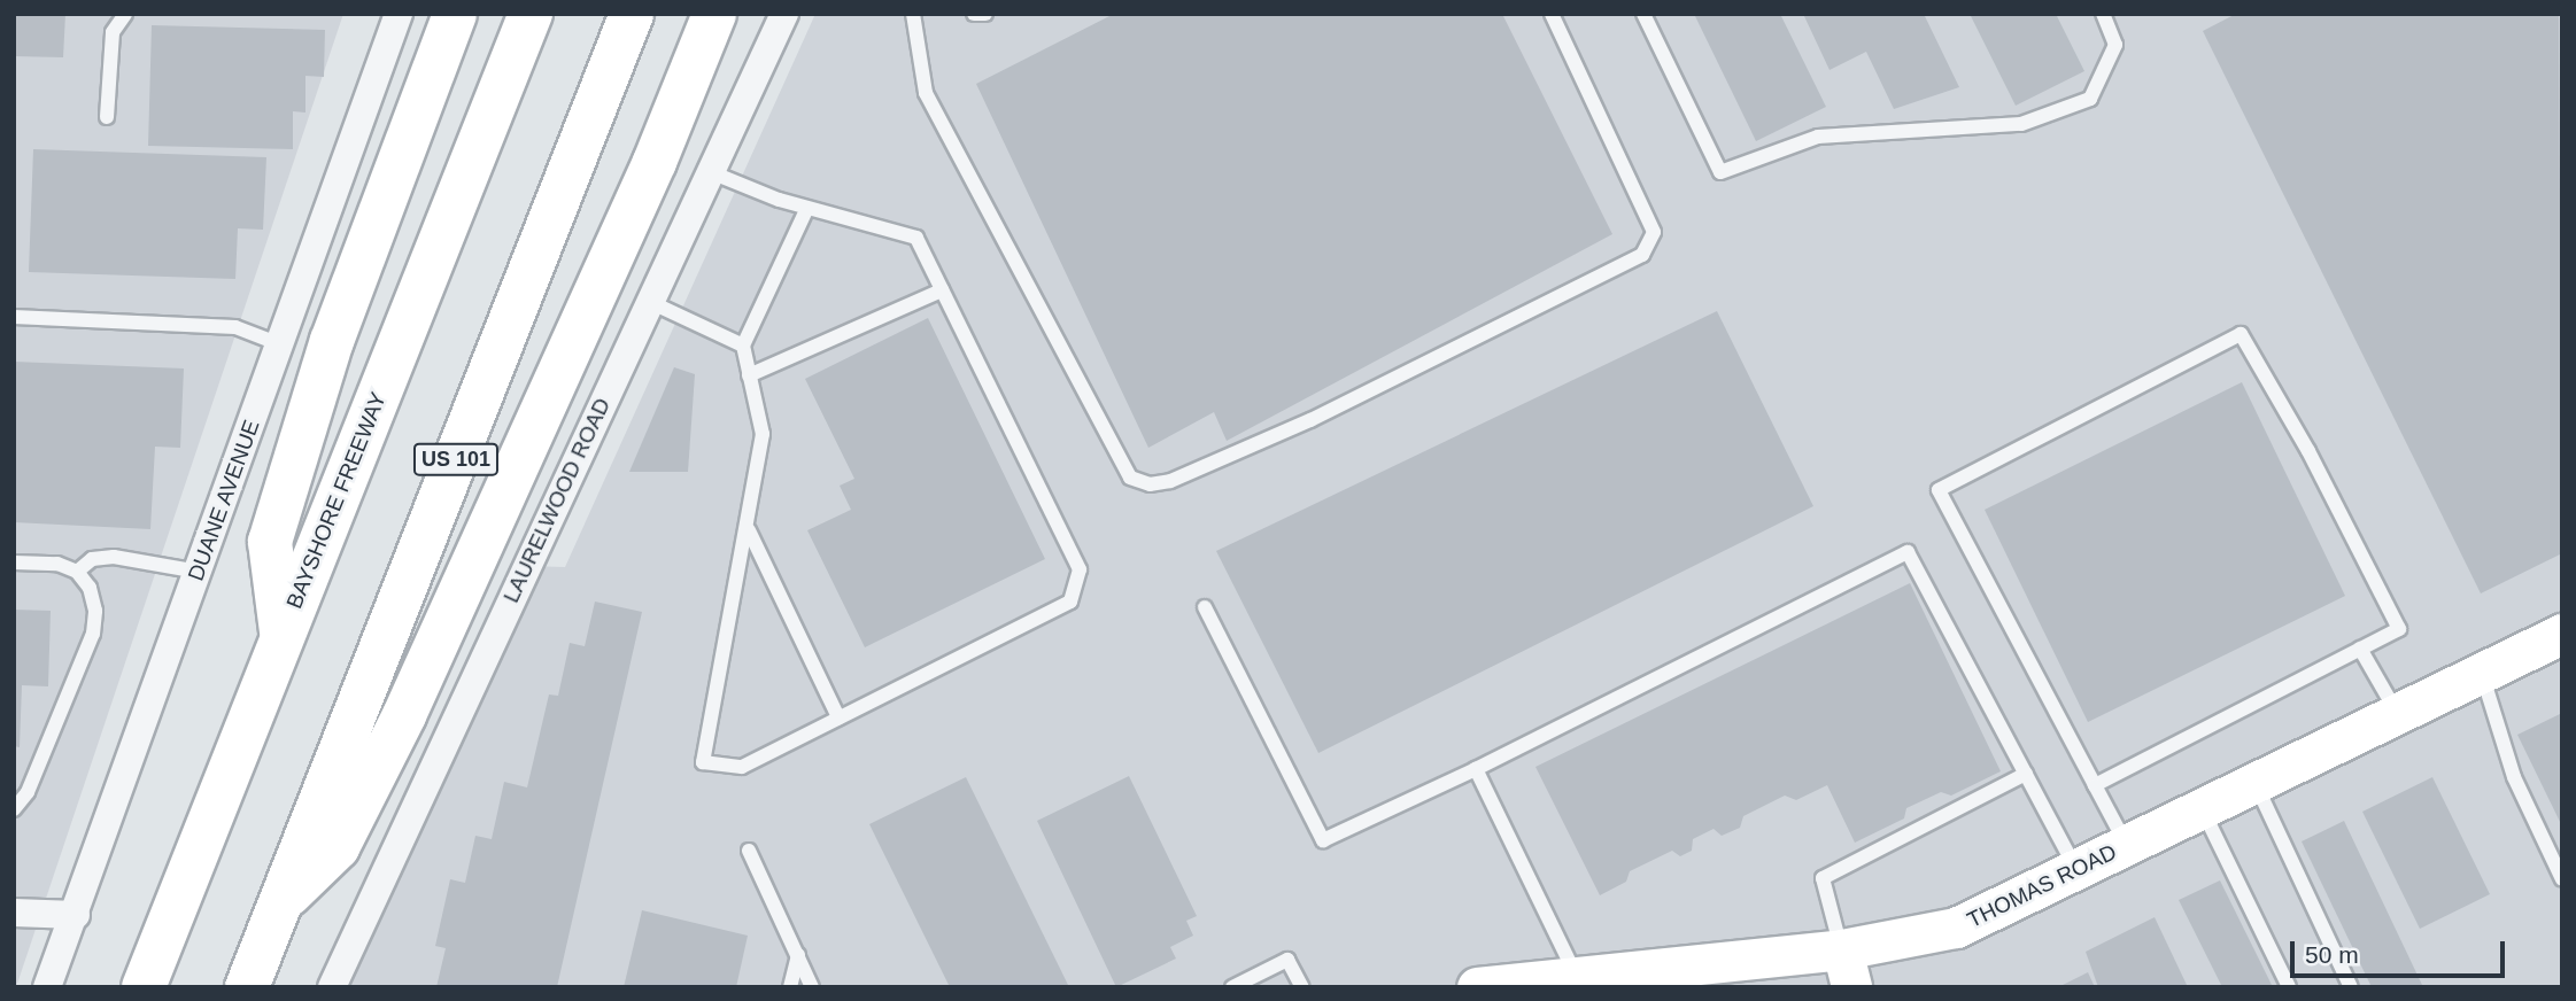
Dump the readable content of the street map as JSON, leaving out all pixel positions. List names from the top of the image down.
{
  "streets": {
    "highway": ["US 101", "BAYSHORE FREEWAY"],
    "street": ["DUANE AVENUE", "LAURELWOOD ROAD", "THOMAS ROAD"]
  },
  "scale_bar": "50 m"
}
